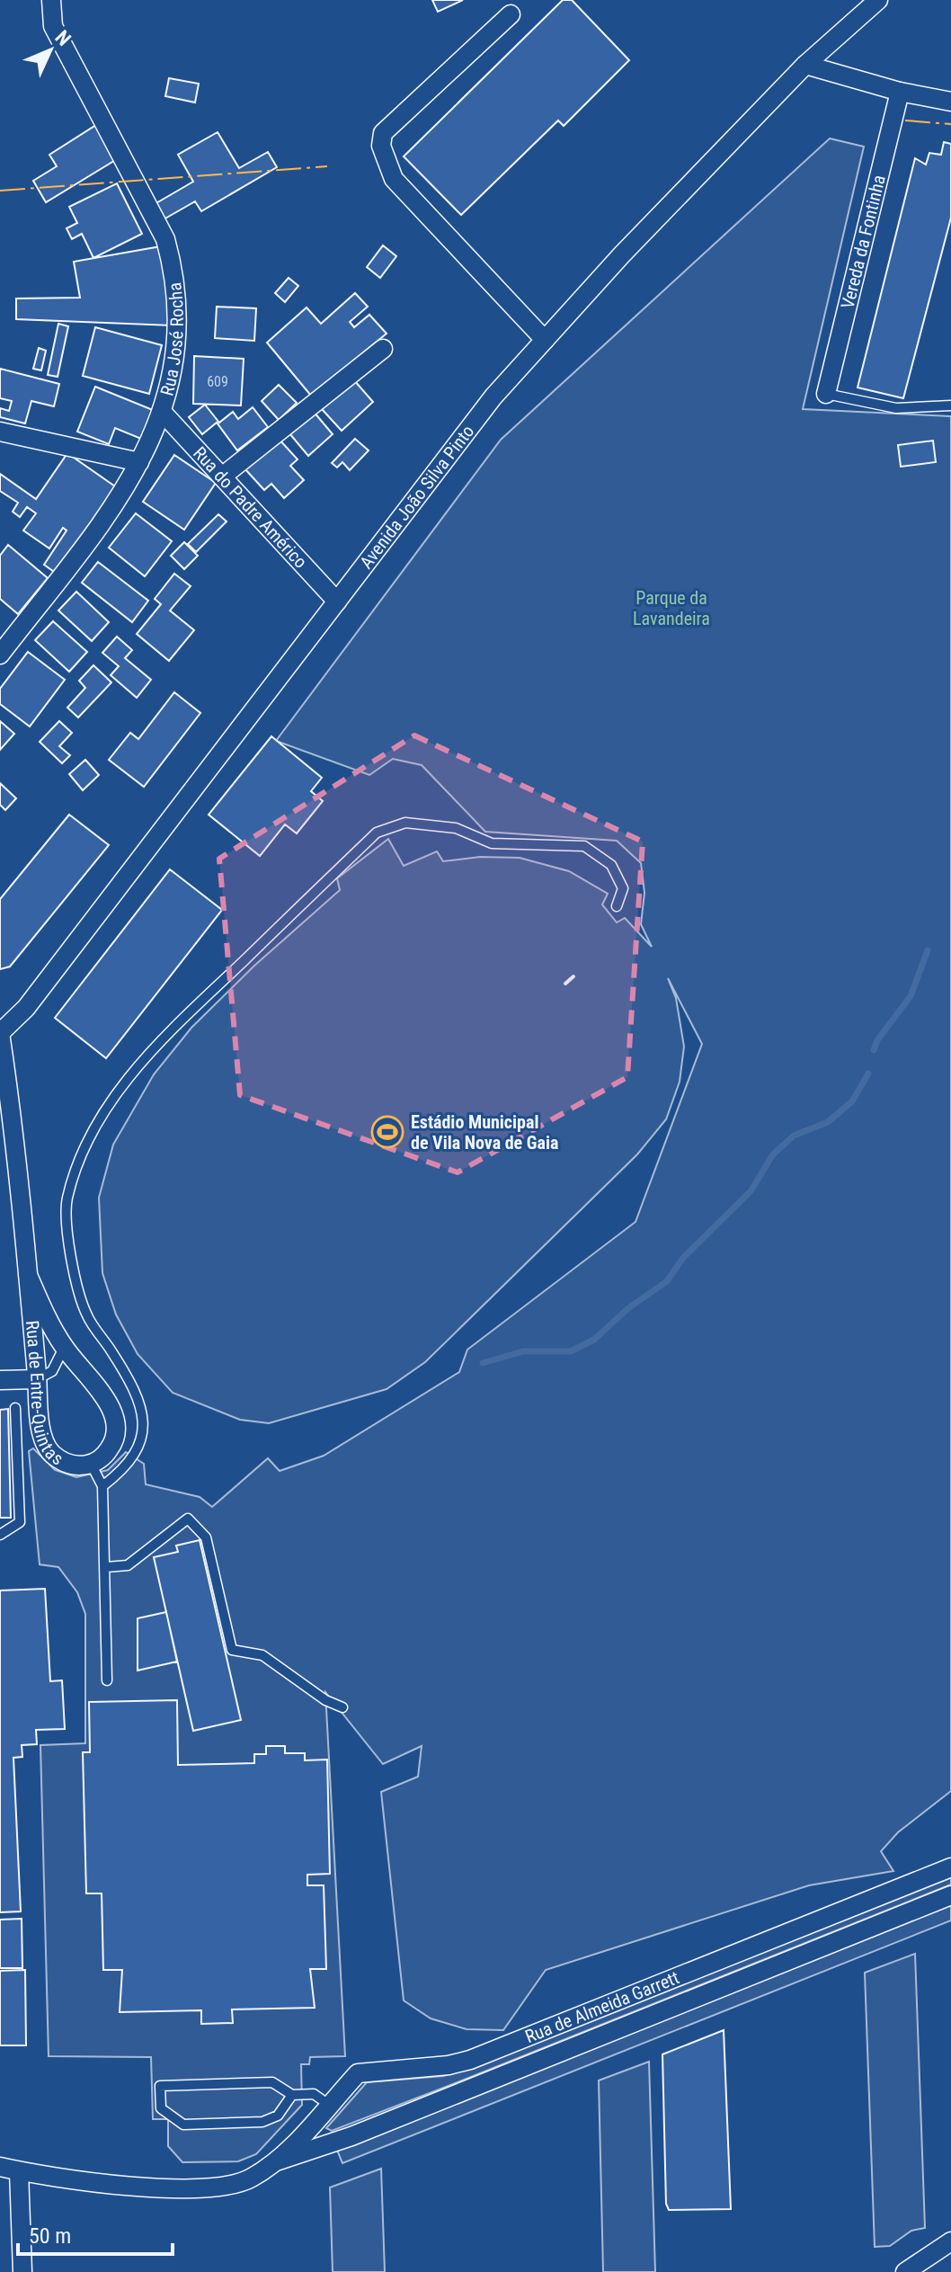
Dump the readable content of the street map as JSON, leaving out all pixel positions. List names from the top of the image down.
{
  "streets": {
    "street": [
      "Vereda da Fontinha",
      "Rua José Rocha",
      "Avenida João Silva Pinto",
      "Rua do Padre Américo",
      "Rua de Entre-Quintas",
      "Rua de Almeida Garrett"
    ]
  },
  "crossings": [
    ["Rua José Rocha", "Rua do Padre Américo"],
    ["Avenida João Silva Pinto", "Rua do Padre Américo"],
    ["Avenida João Silva Pinto", "Rua de Entre-Quintas"]
  ],
  "parks": ["Parque da Lavandeira"],
  "places": {
    "sports": ["Estádio Municipal de Vila Nova de Gaia"]
  },
  "house_numbers": ["609"],
  "scale_bar": "50 m",
  "north": "top right"
}
